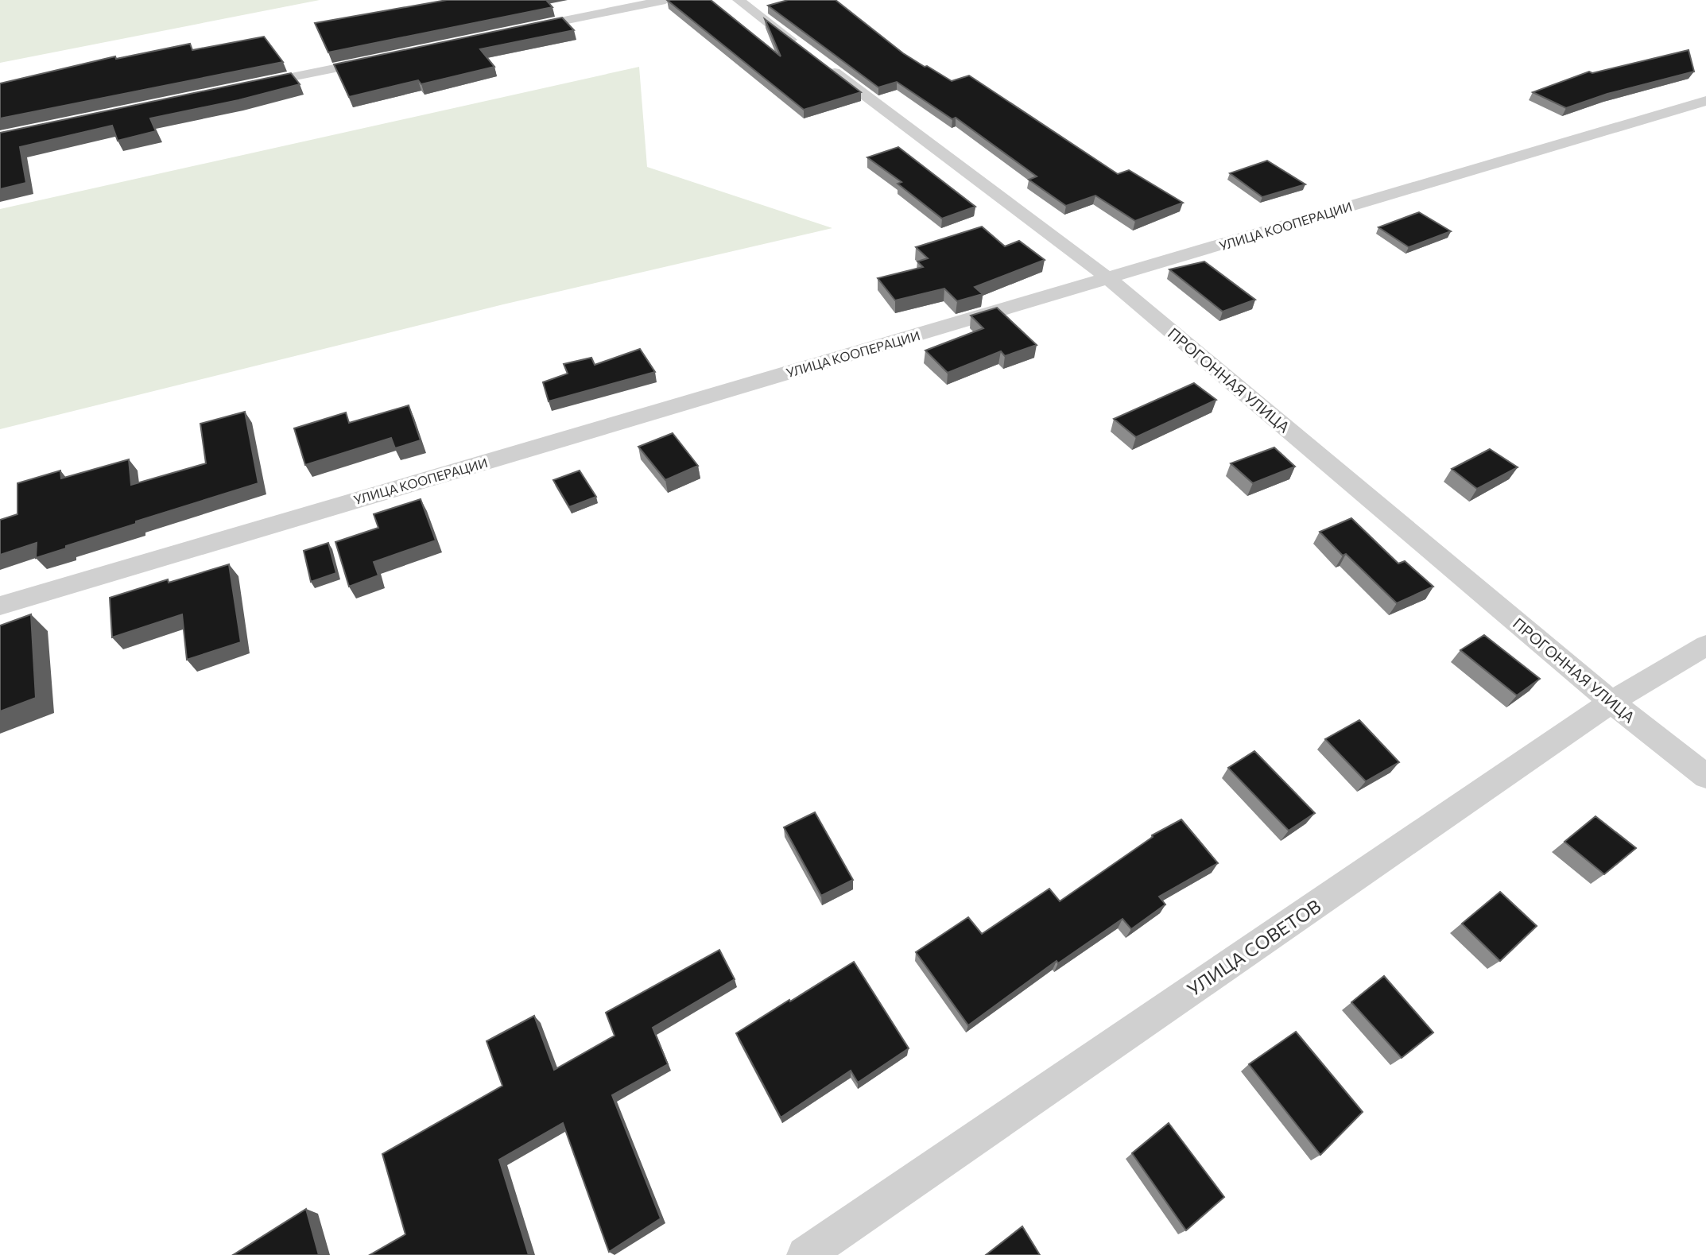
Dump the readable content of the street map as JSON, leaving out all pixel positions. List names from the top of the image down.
{
  "streets": {
    "street": ["УЛИЦА КООПЕРАЦИИ", "ПРОГОННАЯ УЛИЦА", "УЛИЦА СОВЕТОВ"]
  },
  "crossings": [
    ["УЛИЦА КООПЕРАЦИИ", "ПРОГОННАЯ УЛИЦА"],
    ["ПРОГОННАЯ УЛИЦА", "УЛИЦА СОВЕТОВ"]
  ]
}
